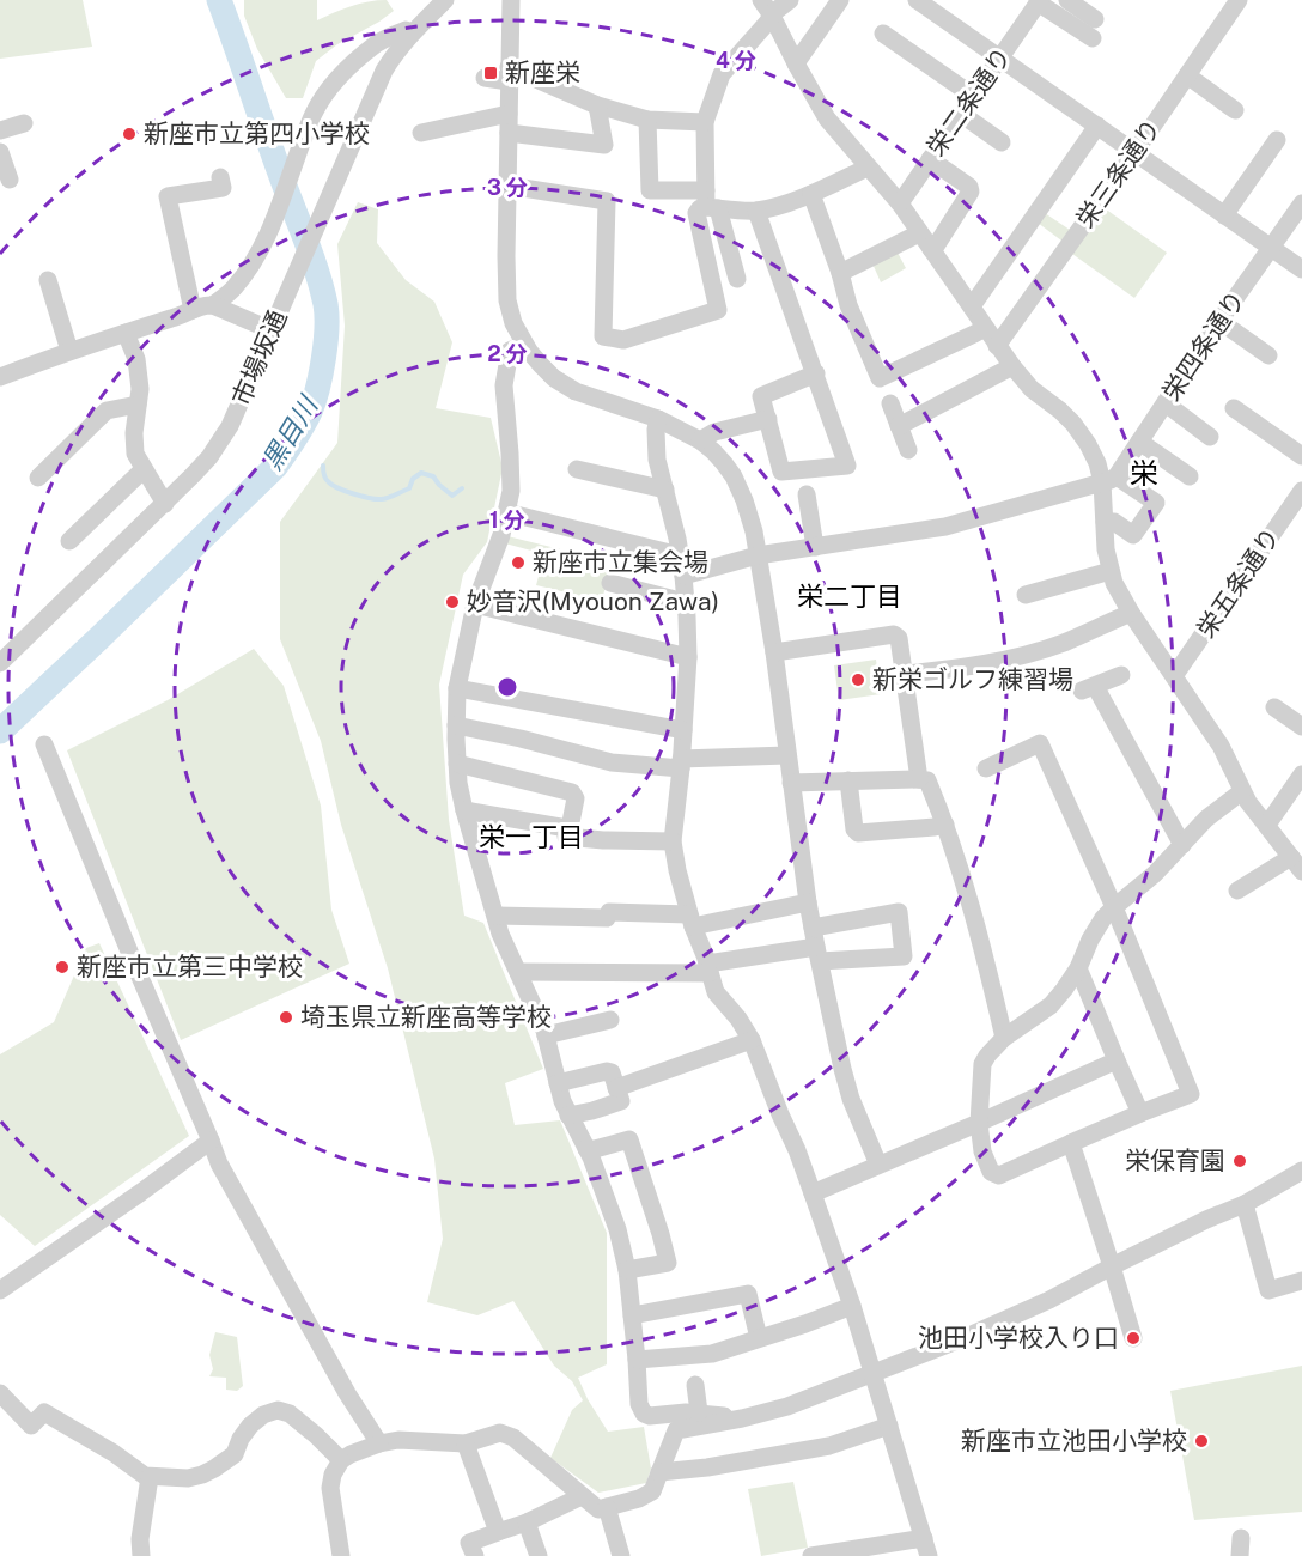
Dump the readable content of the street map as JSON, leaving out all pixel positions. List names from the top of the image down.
{
  "streets": {
    "street": [
      "栄二条通り",
      "栄三条通り",
      "栄四条通り",
      "市場坂通",
      "栄五条通り"
    ]
  },
  "districts": ["栄", "栄二丁目", "栄一丁目"],
  "water": ["黒目川"],
  "places": {
    "transit": ["新座栄"],
    "other": [
      "新座市立第四小学校",
      "新座市立集会場",
      "妙音沢(Myouon Zawa)",
      "新栄ゴルフ練習場",
      "新座市立第三中学校",
      "埼玉県立新座高等学校",
      "栄保育園",
      "池田小学校入り口",
      "新座市立池田小学校"
    ]
  },
  "rings": [
    "4 分",
    "3 分",
    "2 分",
    "1 分"
  ]
}
